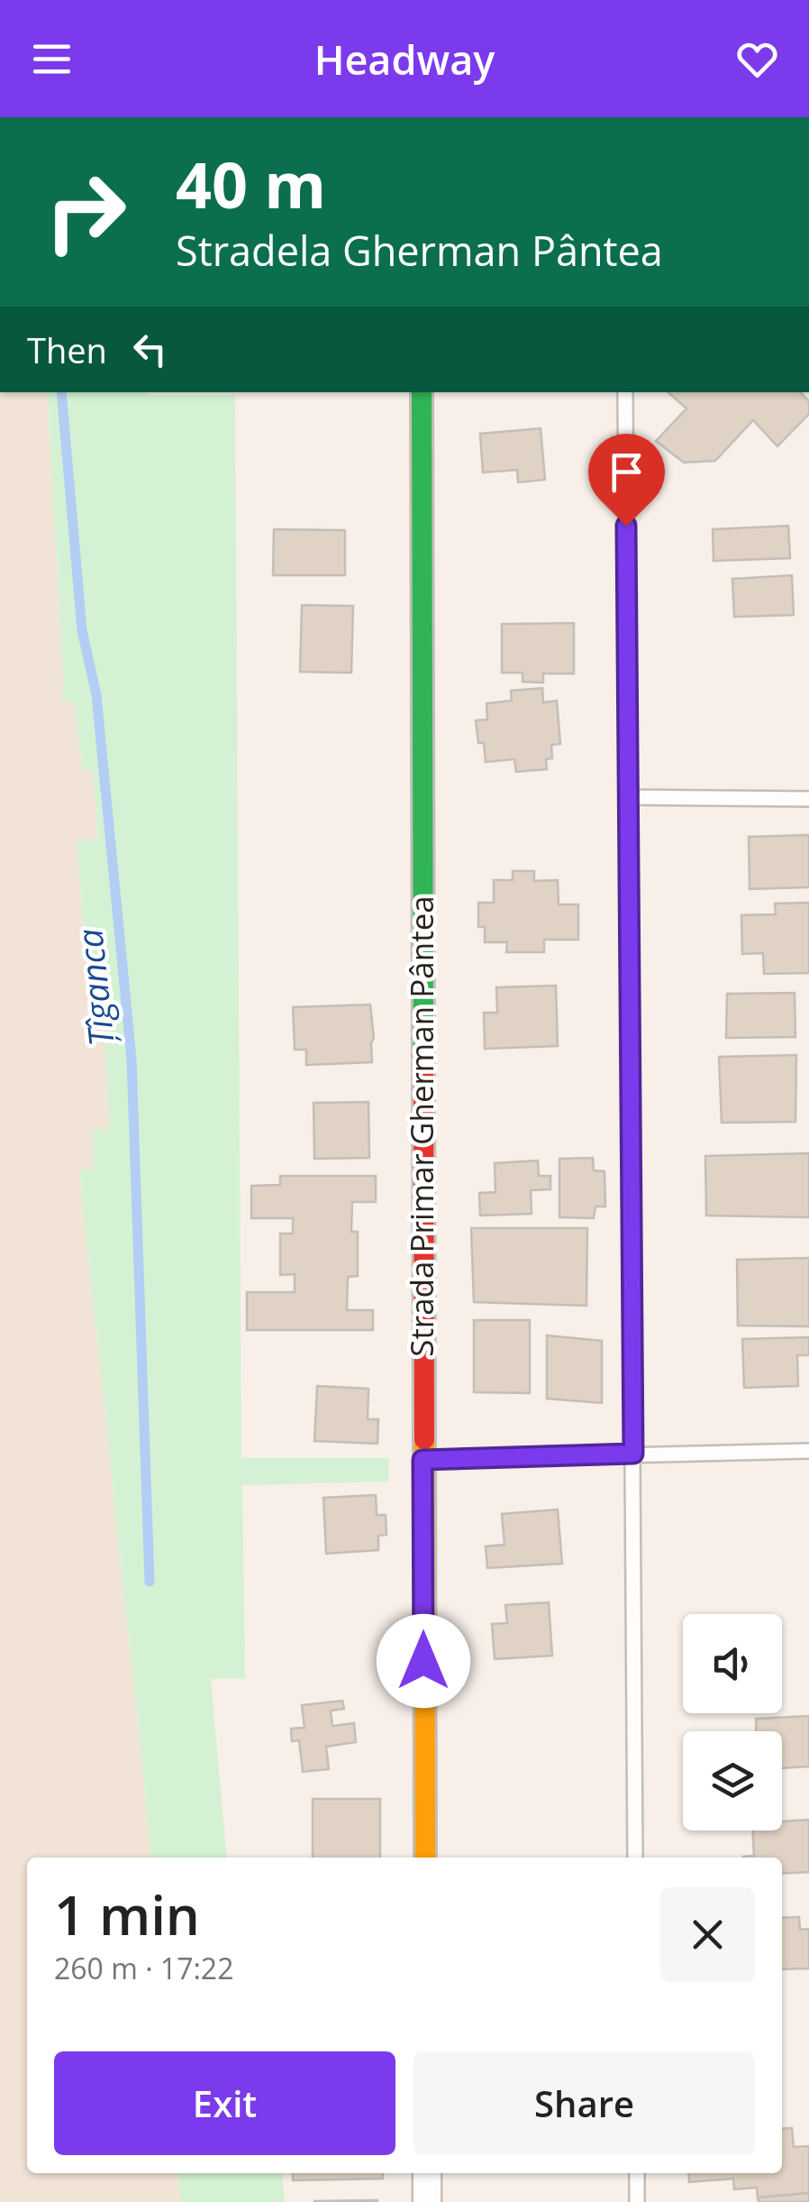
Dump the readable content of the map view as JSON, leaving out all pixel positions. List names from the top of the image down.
{
  "streets": {
    "street": ["Strada Primar Gherman Pântea"]
  },
  "water": ["Țîganca"],
  "page": {
    "header": "Headway",
    "turn": ["40 m", "Stradela Gherman Pântea"],
    "then": "Then",
    "heading": ["1 min", "260 m · 17:22"],
    "buttons": ["Exit", "Share"]
  }
}
